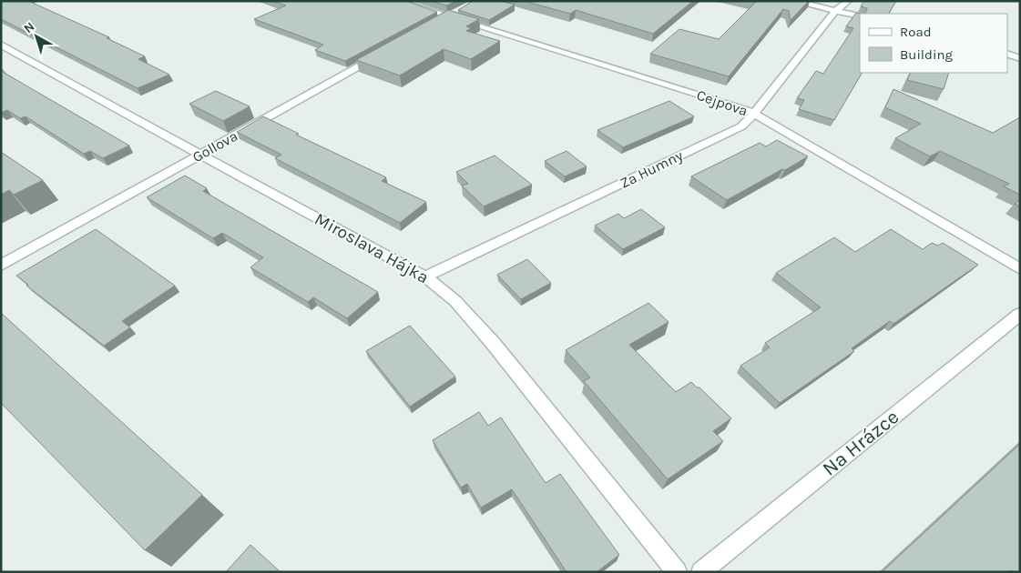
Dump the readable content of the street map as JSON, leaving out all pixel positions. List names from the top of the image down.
{
  "streets": {
    "street": [
      "Cejpova",
      "Gollova",
      "Za Humny",
      "Miroslava Hájka",
      "Na Hrázce"
    ]
  },
  "crossings": [
    ["Cejpova", "Za Humny"],
    ["Gollova", "Miroslava Hájka"],
    ["Za Humny", "Miroslava Hájka"]
  ],
  "legend": ["Road", "Building"],
  "north": "top left"
}
